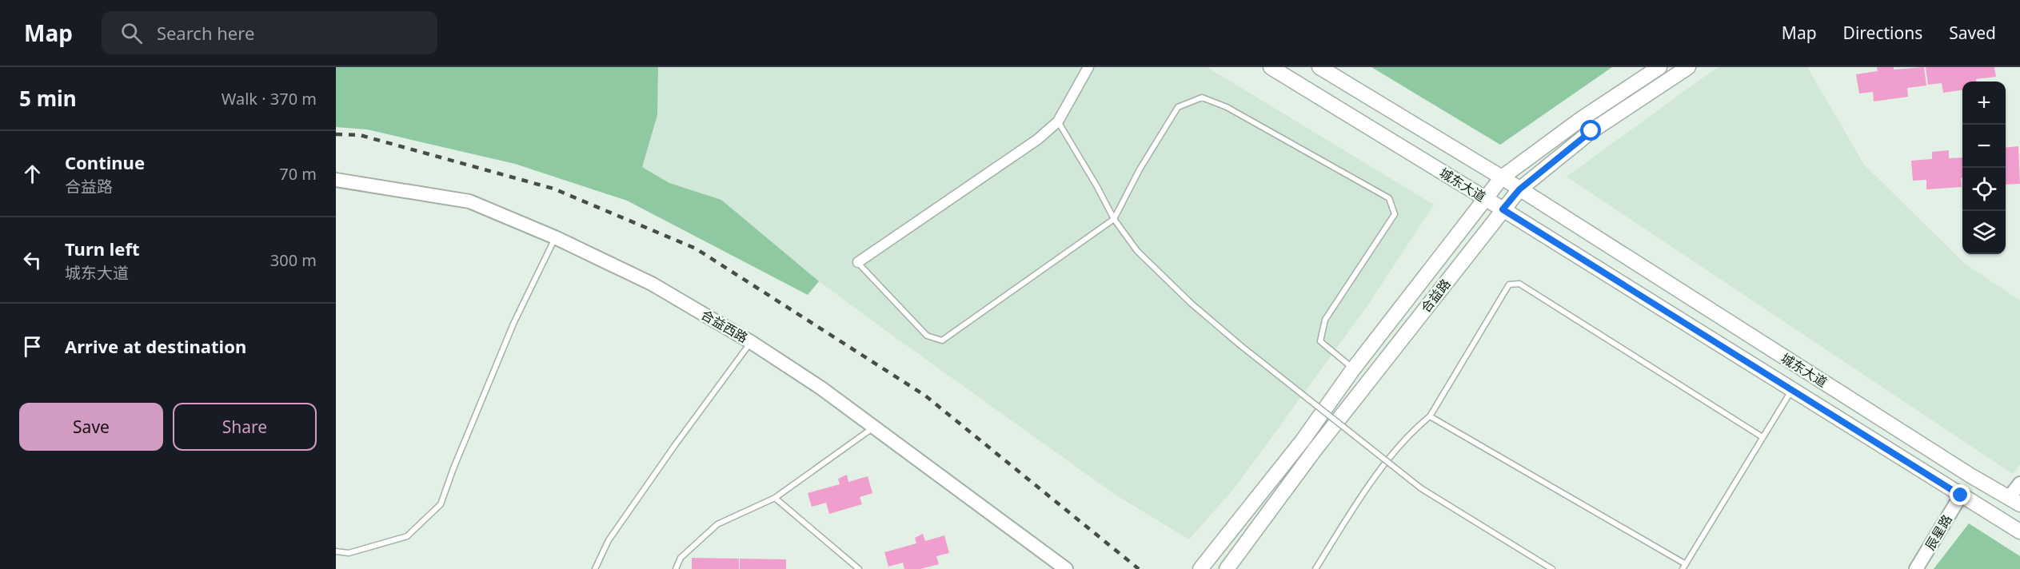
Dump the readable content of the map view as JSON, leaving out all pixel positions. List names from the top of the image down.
{
  "streets": {
    "main road": ["城东大道", "合益路"],
    "street": ["合益西路", "辰星路"]
  },
  "crossings": [
    ["城东大道", "合益路"],
    ["城东大道", "辰星路"]
  ],
  "page": {
    "header": "Map",
    "search": "Search here",
    "nav": ["Map", "Directions", "Saved"],
    "heading": ["5 min", "Walk · 370 m"],
    "map_buttons": ["+", "−"],
    "list": [
      ["Continue", "合益路", "70 m"],
      ["Turn left", "城东大道", "300 m"],
      "Arrive at destination"
    ],
    "buttons": ["Save", "Share"]
  }
}
